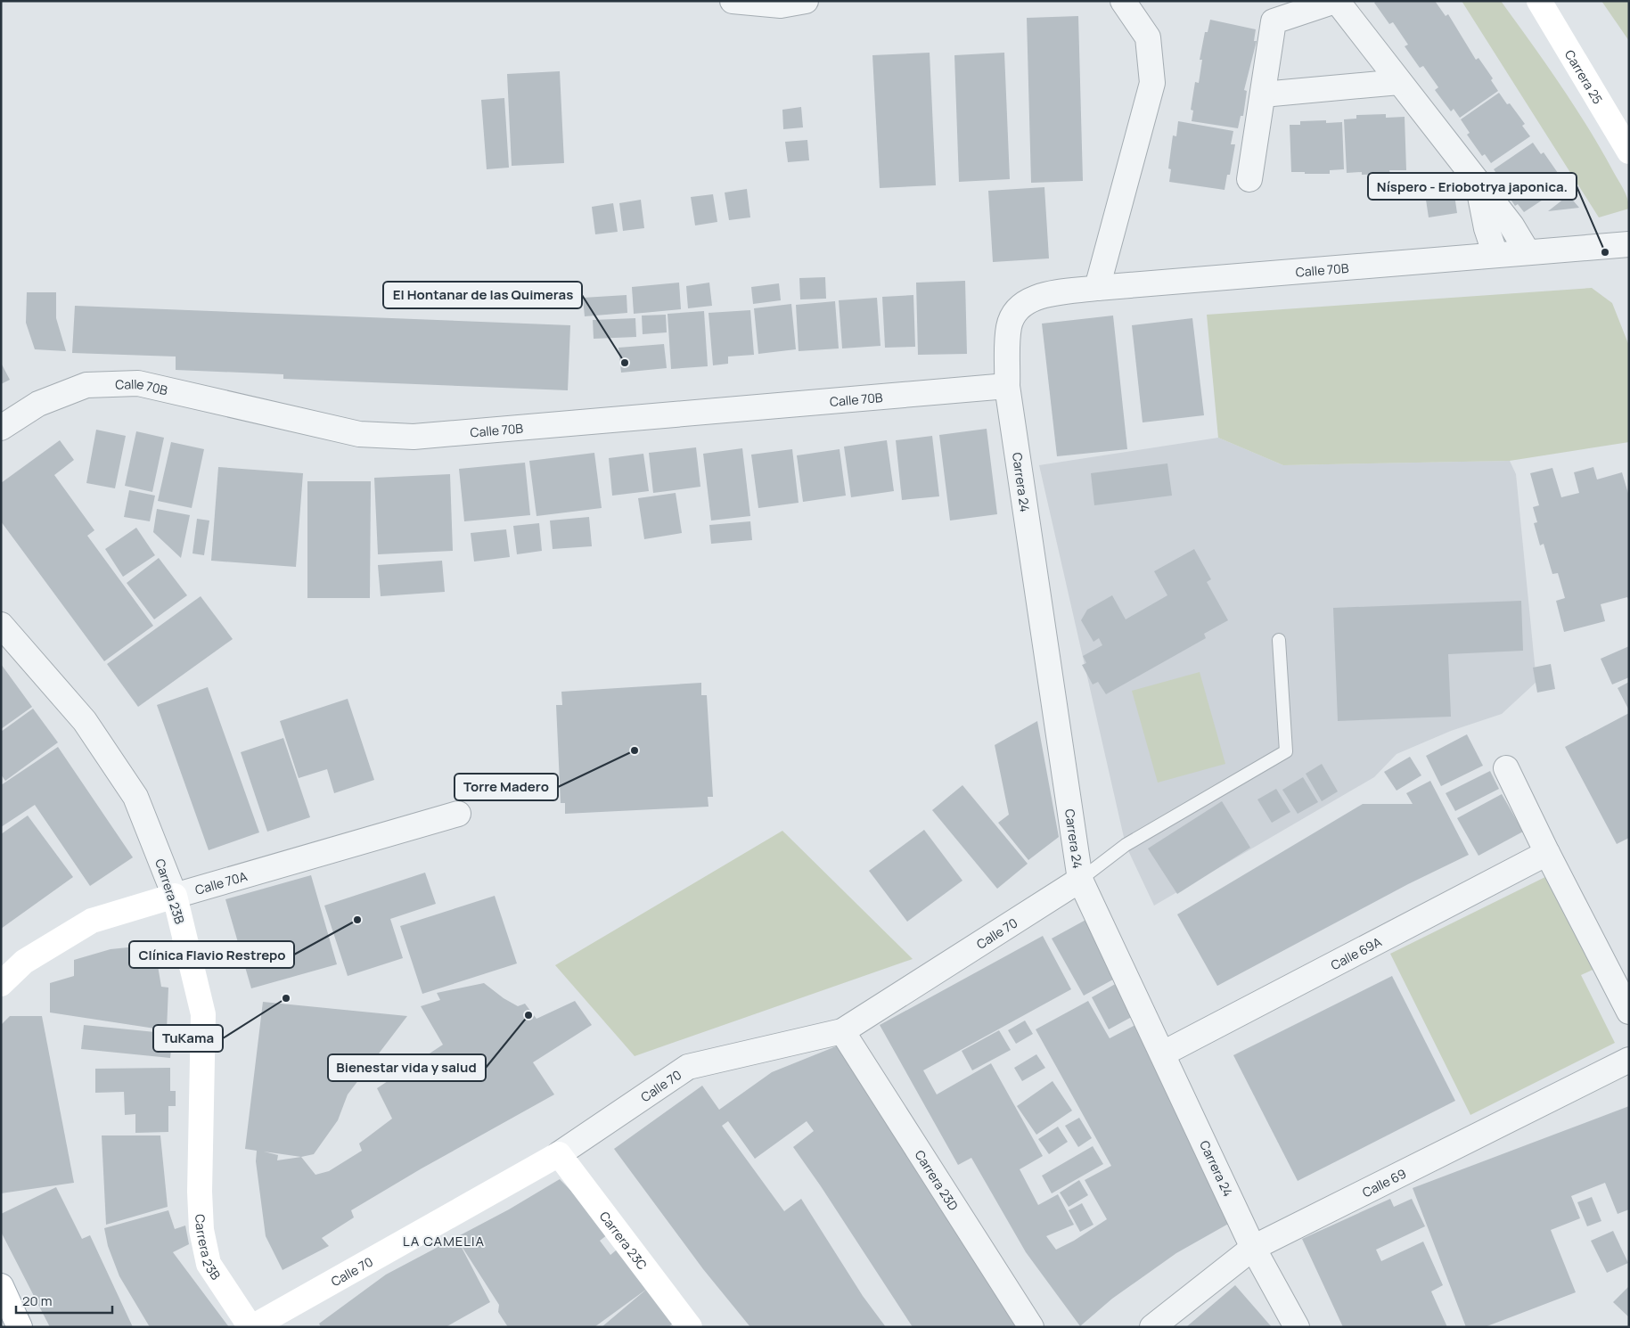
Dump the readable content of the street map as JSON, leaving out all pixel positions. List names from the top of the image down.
{
  "streets": {
    "street": [
      "Carrera 25",
      "Calle 70B",
      "Carrera 24",
      "Calle 70A",
      "Carrera 23B",
      "Calle 70",
      "Calle 69A",
      "Carrera 23D",
      "Calle 69",
      "Carrera 23C"
    ]
  },
  "crossings": [
    ["Calle 70B", "Carrera 24"],
    ["Carrera 24", "Calle 70"],
    ["Carrera 24", "Calle 69A"],
    ["Carrera 24", "Calle 69"],
    ["Calle 70A", "Carrera 23B"],
    ["Carrera 23B", "Calle 70"],
    ["Calle 70", "Carrera 23D"],
    ["Calle 70", "Carrera 23C"]
  ],
  "districts": ["LA CAMELIA"],
  "places": [
    "Níspero - Eriobotrya japonica.",
    "El Hontanar de las Quimeras",
    "Torre Madero",
    "Clínica Flavio Restrepo",
    "TuKama",
    "Bienestar vida y salud"
  ],
  "scale_bar": "20 m"
}
